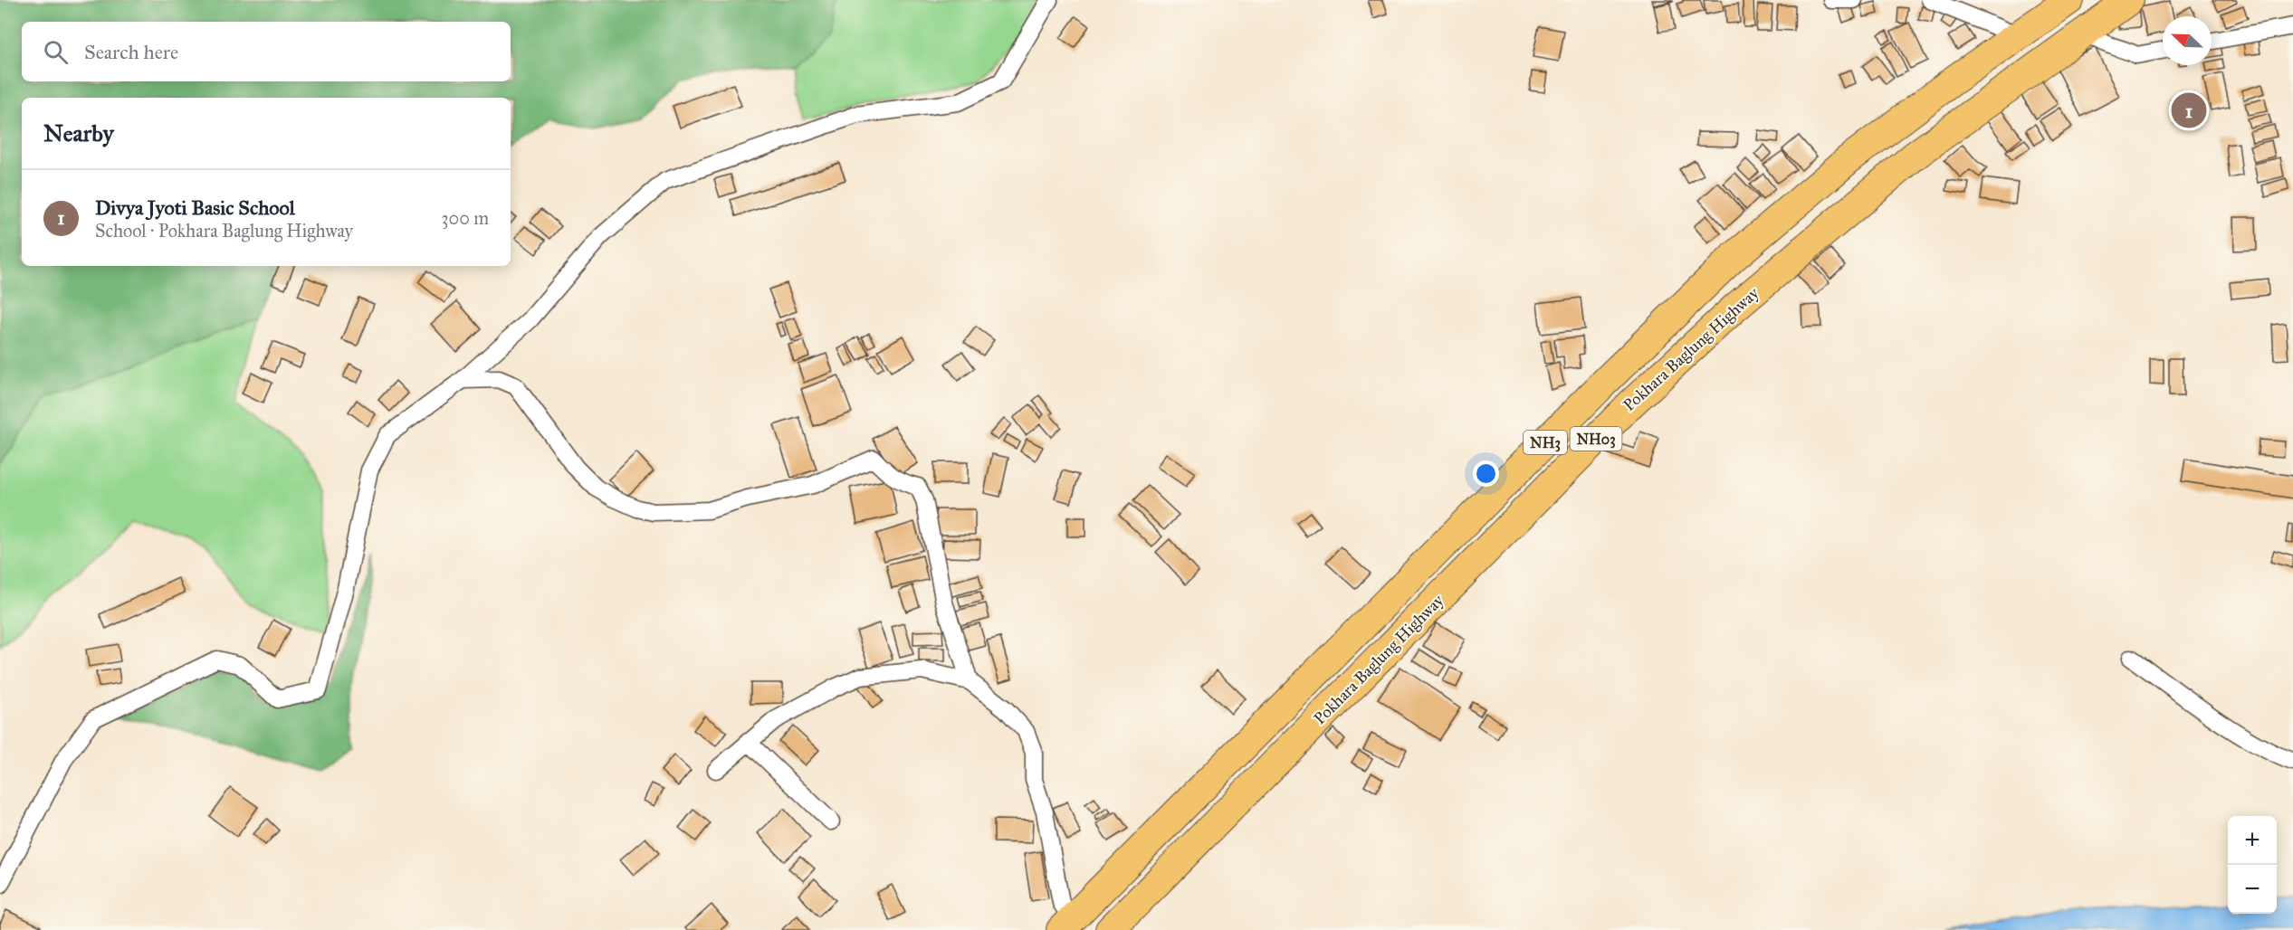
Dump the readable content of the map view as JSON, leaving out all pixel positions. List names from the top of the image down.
{
  "streets": {
    "highway": ["Pokhara Baglung Highway", "NH03", "NH3"]
  },
  "north": "top left",
  "page": {
    "search": "Search here",
    "pins": "1",
    "heading": "Nearby",
    "list": [
      {
        "mark": "1",
        "name": "Divya Jyoti Basic School",
        "note": "School · Pokhara Baglung Highway",
        "value": "300 m"
      }
    ],
    "map_buttons": ["+", "−"]
  }
}
